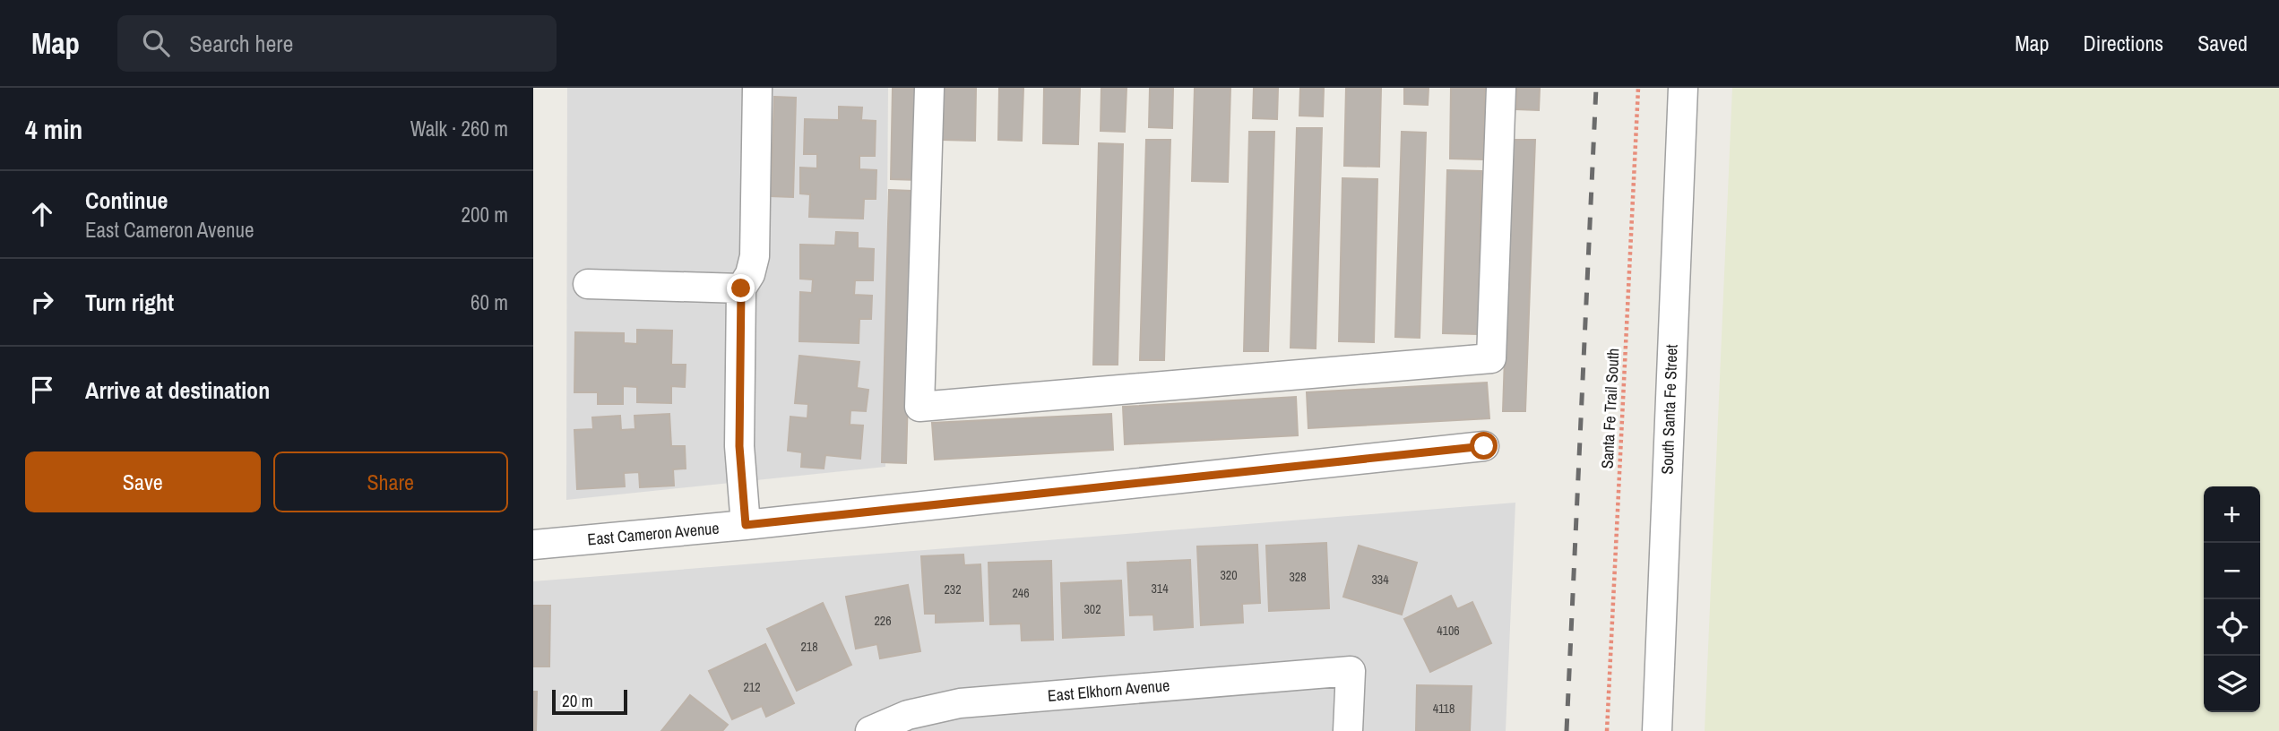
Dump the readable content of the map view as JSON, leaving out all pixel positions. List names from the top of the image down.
{
  "streets": {
    "street": ["South Santa Fe Street", "East Cameron Avenue", "East Elkhorn Avenue"],
    "path": ["Santa Fe Trail South"]
  },
  "house_numbers": [
    "320",
    "328",
    "334",
    "314",
    "232",
    "246",
    "302",
    "226",
    "4106",
    "218",
    "212",
    "4118"
  ],
  "scale_bar": "20 m",
  "page": {
    "header": "Map",
    "search": "Search here",
    "nav": ["Map", "Directions", "Saved"],
    "heading": ["4 min", "Walk · 260 m"],
    "list": [
      ["Continue", "East Cameron Avenue", "200 m"],
      ["Turn right", "60 m"],
      "Arrive at destination"
    ],
    "buttons": ["Save", "Share"],
    "map_buttons": ["+", "−"],
    "scale": "20 m"
  }
}
